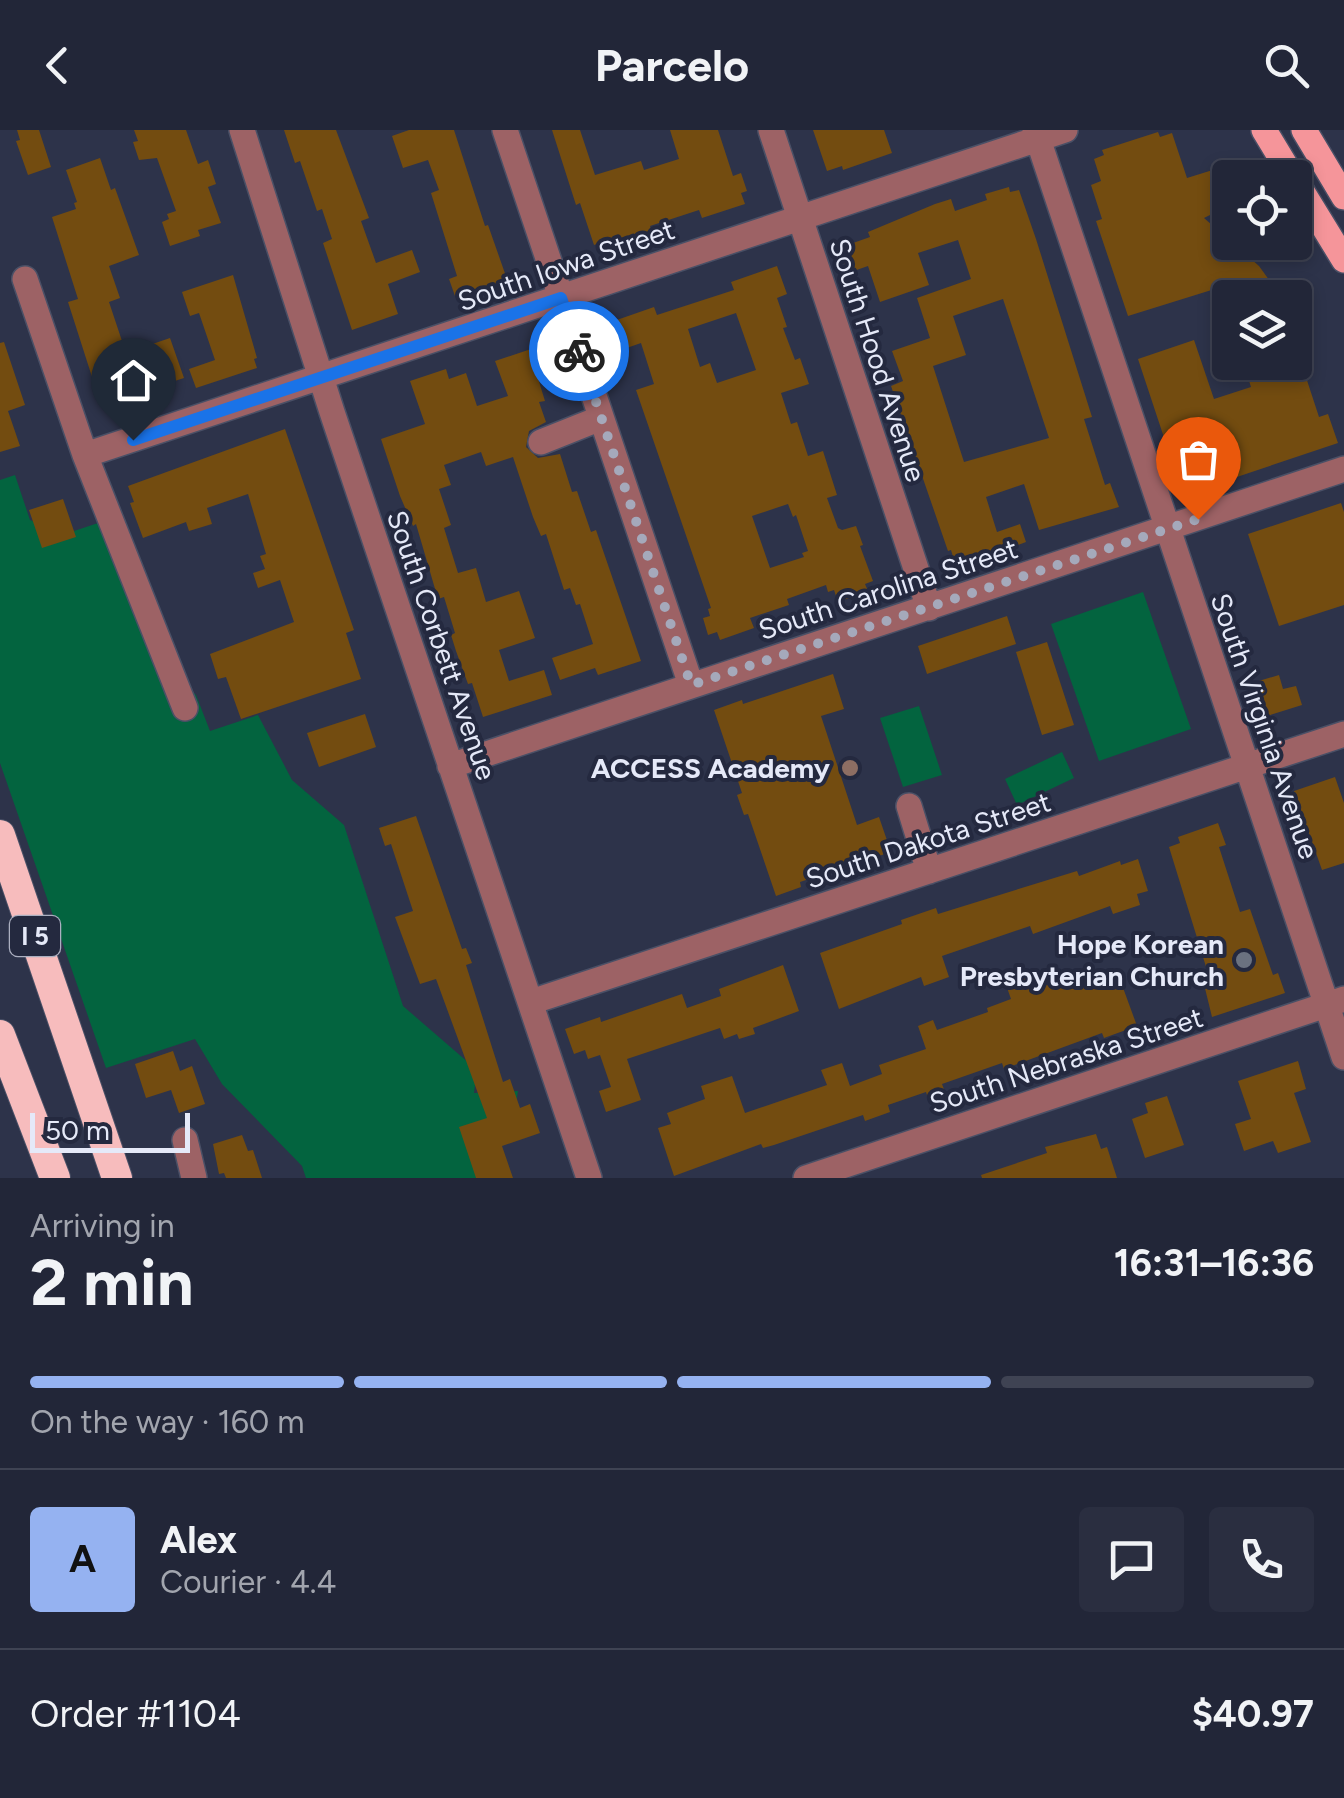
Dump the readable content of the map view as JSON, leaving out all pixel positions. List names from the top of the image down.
{
  "streets": {
    "highway": ["I 5"],
    "street": [
      "South Iowa Street",
      "South Hood Avenue",
      "South Carolina Street",
      "South Corbett Avenue",
      "South Virginia Avenue",
      "South Dakota Street",
      "South Nebraska Street"
    ]
  },
  "crossings": [
    ["South Iowa Street", "South Hood Avenue"],
    ["South Iowa Street", "South Corbett Avenue"],
    ["South Iowa Street", "South Virginia Avenue"],
    ["South Hood Avenue", "South Carolina Street"],
    ["South Carolina Street", "South Corbett Avenue"],
    ["South Carolina Street", "South Virginia Avenue"],
    ["South Corbett Avenue", "South Dakota Street"],
    ["South Virginia Avenue", "South Dakota Street"],
    ["South Virginia Avenue", "South Nebraska Street"]
  ],
  "places": ["ACCESS Academy", "Hope Korean Presbyterian Church"],
  "scale_bar": "50 m",
  "page": {
    "header": "Parcelo",
    "scale": "50 m",
    "heading": ["2 min", "Arriving in", "16:31–16:36"],
    "panel": [
      "Alex",
      "Courier · 4.4",
      "Order #1104",
      "$40.97"
    ],
    "bar": "On the way · 160 m",
    "round": "A"
  }
}
